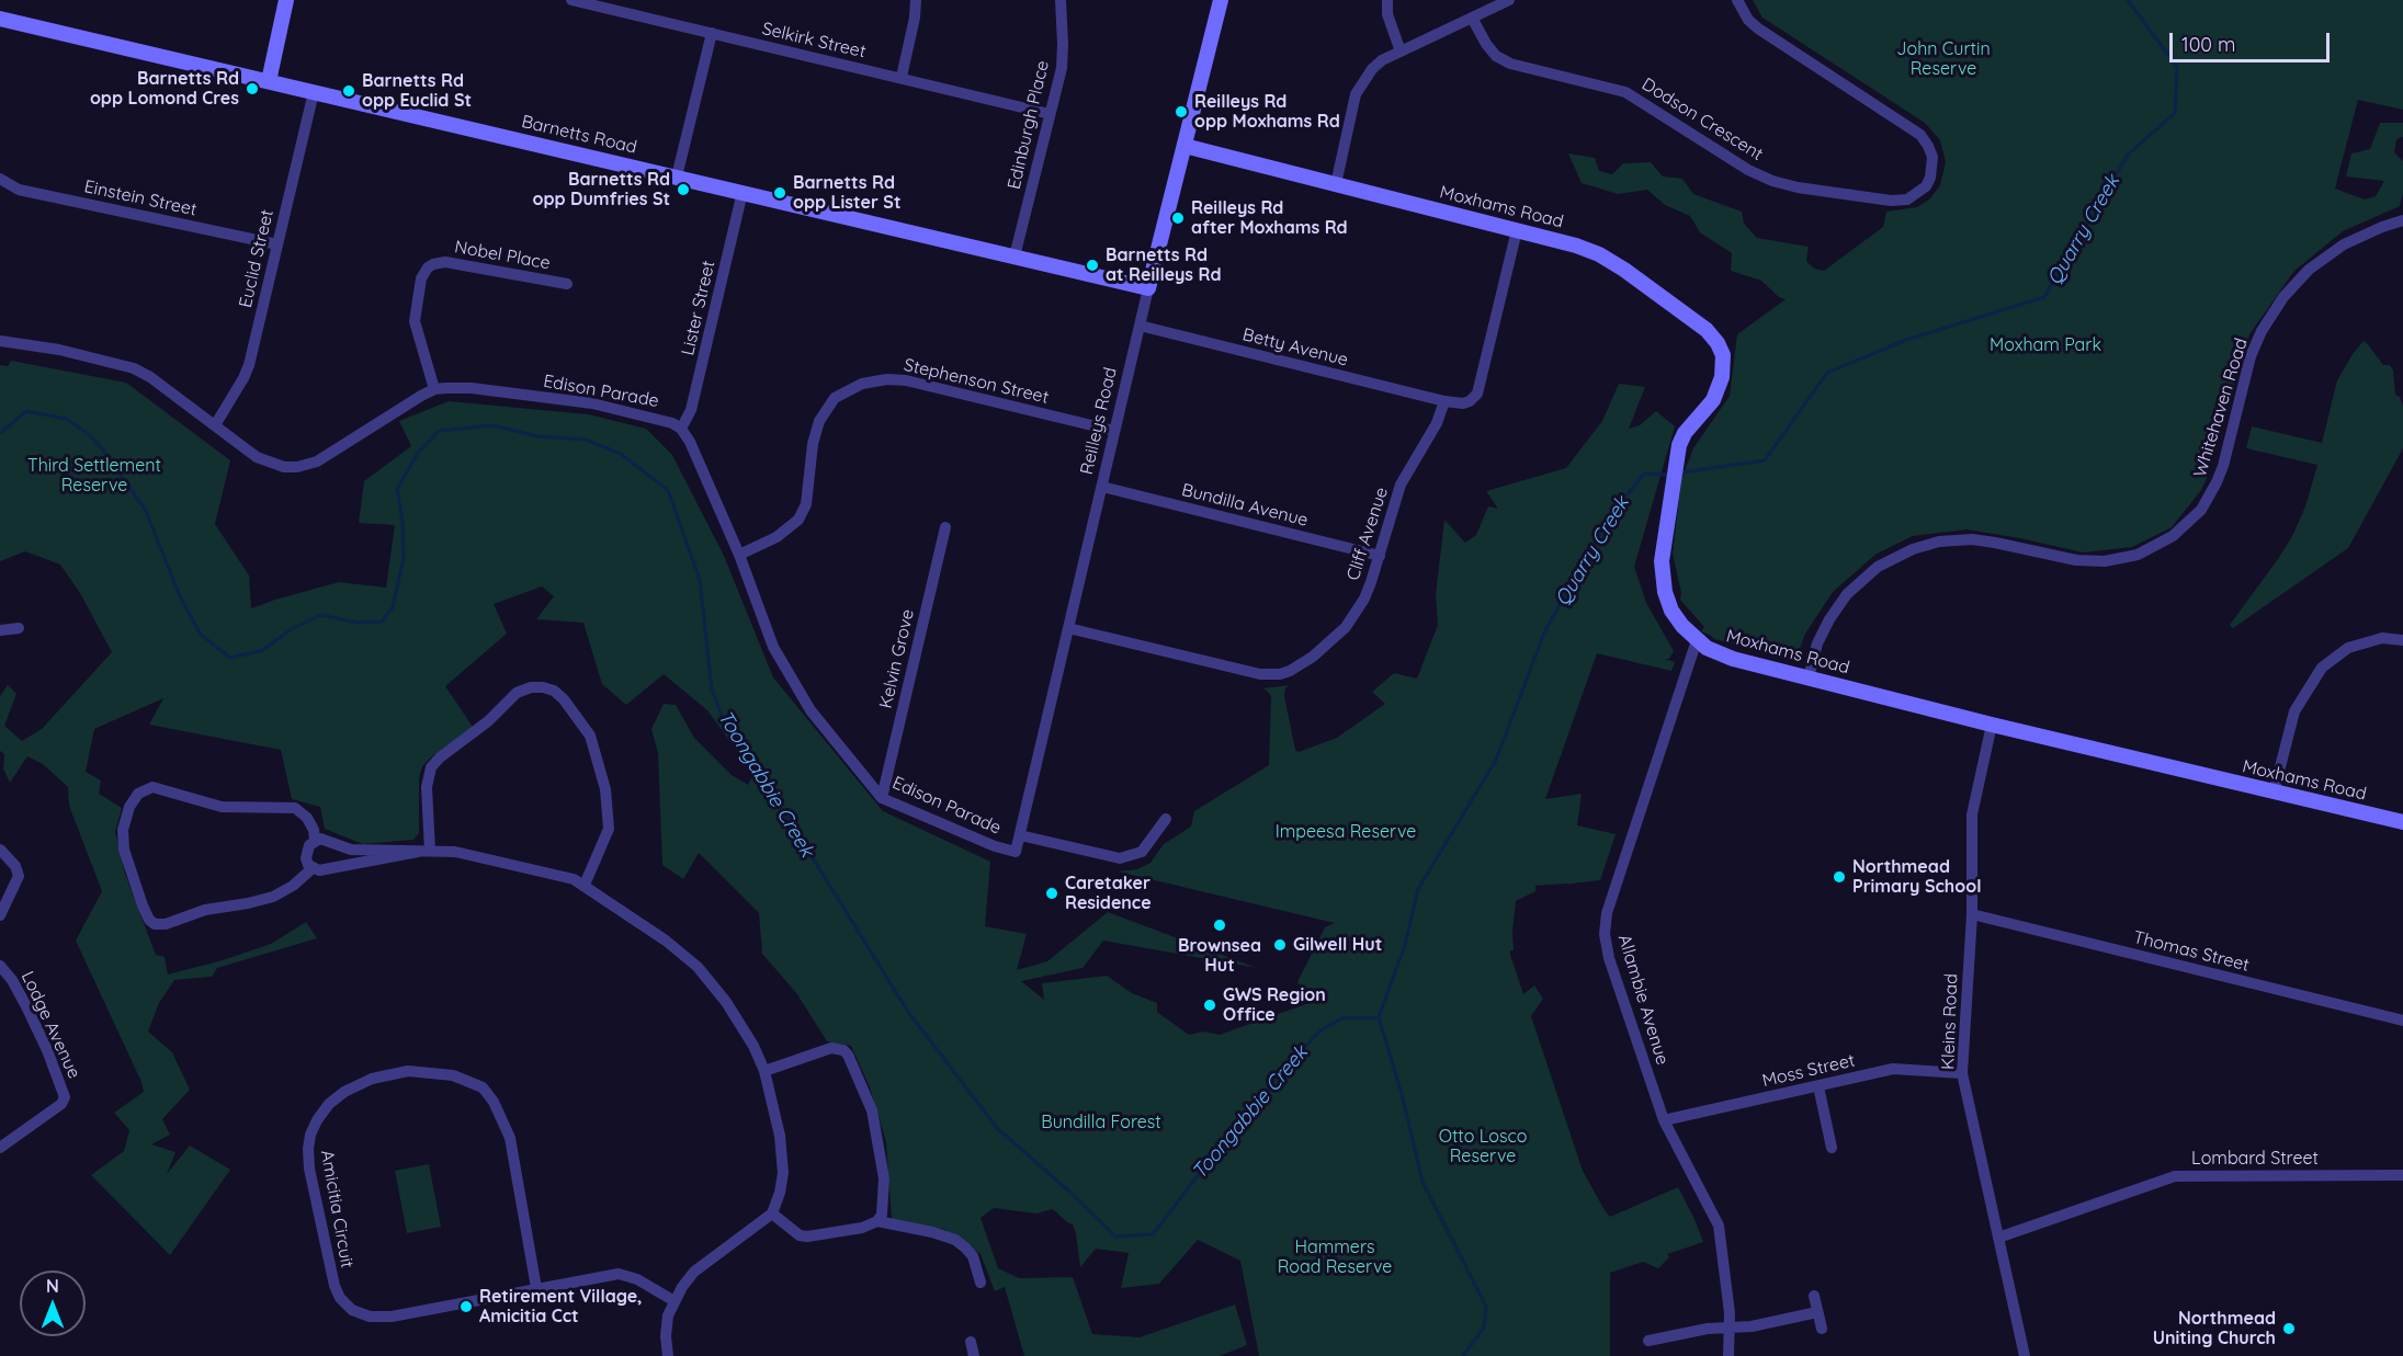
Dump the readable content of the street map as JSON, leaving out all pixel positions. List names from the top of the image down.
{
  "streets": {
    "street": [
      "Selkirk Street",
      "Dodson Crescent",
      "Edinburgh Place",
      "Barnetts Road",
      "Einstein Street",
      "Moxhams Road",
      "Nobel Place",
      "Euclid Street",
      "Lister Street",
      "Betty Avenue",
      "Stephenson Street",
      "Edison Parade",
      "Whitehaven Road",
      "Reilleys Road",
      "Bundilla Avenue",
      "Cliff Avenue",
      "Kelvin Grove",
      "Thomas Street",
      "Allambie Avenue",
      "Kleins Road",
      "Lodge Avenue",
      "Moss Street",
      "Lombard Street",
      "Amicitia Circuit"
    ]
  },
  "crossings": [
    ["Selkirk Street", "Edinburgh Place"],
    ["Edinburgh Place", "Barnetts Road"],
    ["Barnetts Road", "Euclid Street"],
    ["Barnetts Road", "Lister Street"],
    ["Barnetts Road", "Reilleys Road"],
    ["Einstein Street", "Euclid Street"],
    ["Moxhams Road", "Whitehaven Road"],
    ["Moxhams Road", "Reilleys Road"],
    ["Moxhams Road", "Allambie Avenue"],
    ["Moxhams Road", "Kleins Road"],
    ["Nobel Place", "Edison Parade"],
    ["Lister Street", "Edison Parade"],
    ["Betty Avenue", "Reilleys Road"],
    ["Betty Avenue", "Cliff Avenue"],
    ["Stephenson Street", "Edison Parade"],
    ["Stephenson Street", "Reilleys Road"],
    ["Edison Parade", "Reilleys Road"],
    ["Edison Parade", "Kelvin Grove"],
    ["Reilleys Road", "Bundilla Avenue"],
    ["Reilleys Road", "Cliff Avenue"],
    ["Bundilla Avenue", "Cliff Avenue"],
    ["Thomas Street", "Kleins Road"],
    ["Allambie Avenue", "Moss Street"],
    ["Kleins Road", "Moss Street"],
    ["Kleins Road", "Lombard Street"]
  ],
  "water": ["Quarry Creek", "Toongabbie Creek"],
  "parks": [
    "John Curtin Reserve",
    "Moxham Park",
    "Third Settlement Reserve",
    "Impeesa Reserve",
    "Bundilla Forest",
    "Otto Losco Reserve",
    "Hammers Road Reserve"
  ],
  "places": [
    "Barnetts Rd opp Lomond Cres",
    "Barnetts Rd opp Euclid St",
    "Reilleys Rd opp Moxhams Rd",
    "Barnetts Rd opp Dumfries St",
    "Barnetts Rd opp Lister St",
    "Reilleys Rd after Moxhams Rd",
    "Barnetts Rd at Reilleys Rd",
    "Northmead Primary School",
    "Caretaker Residence",
    "Brownsea Hut",
    "Gilwell Hut",
    "GWS Region Office",
    "Retirement Village, Amicitia Cct",
    "Northmead Uniting Church"
  ],
  "scale_bar": "100 m",
  "north": "top"
}
